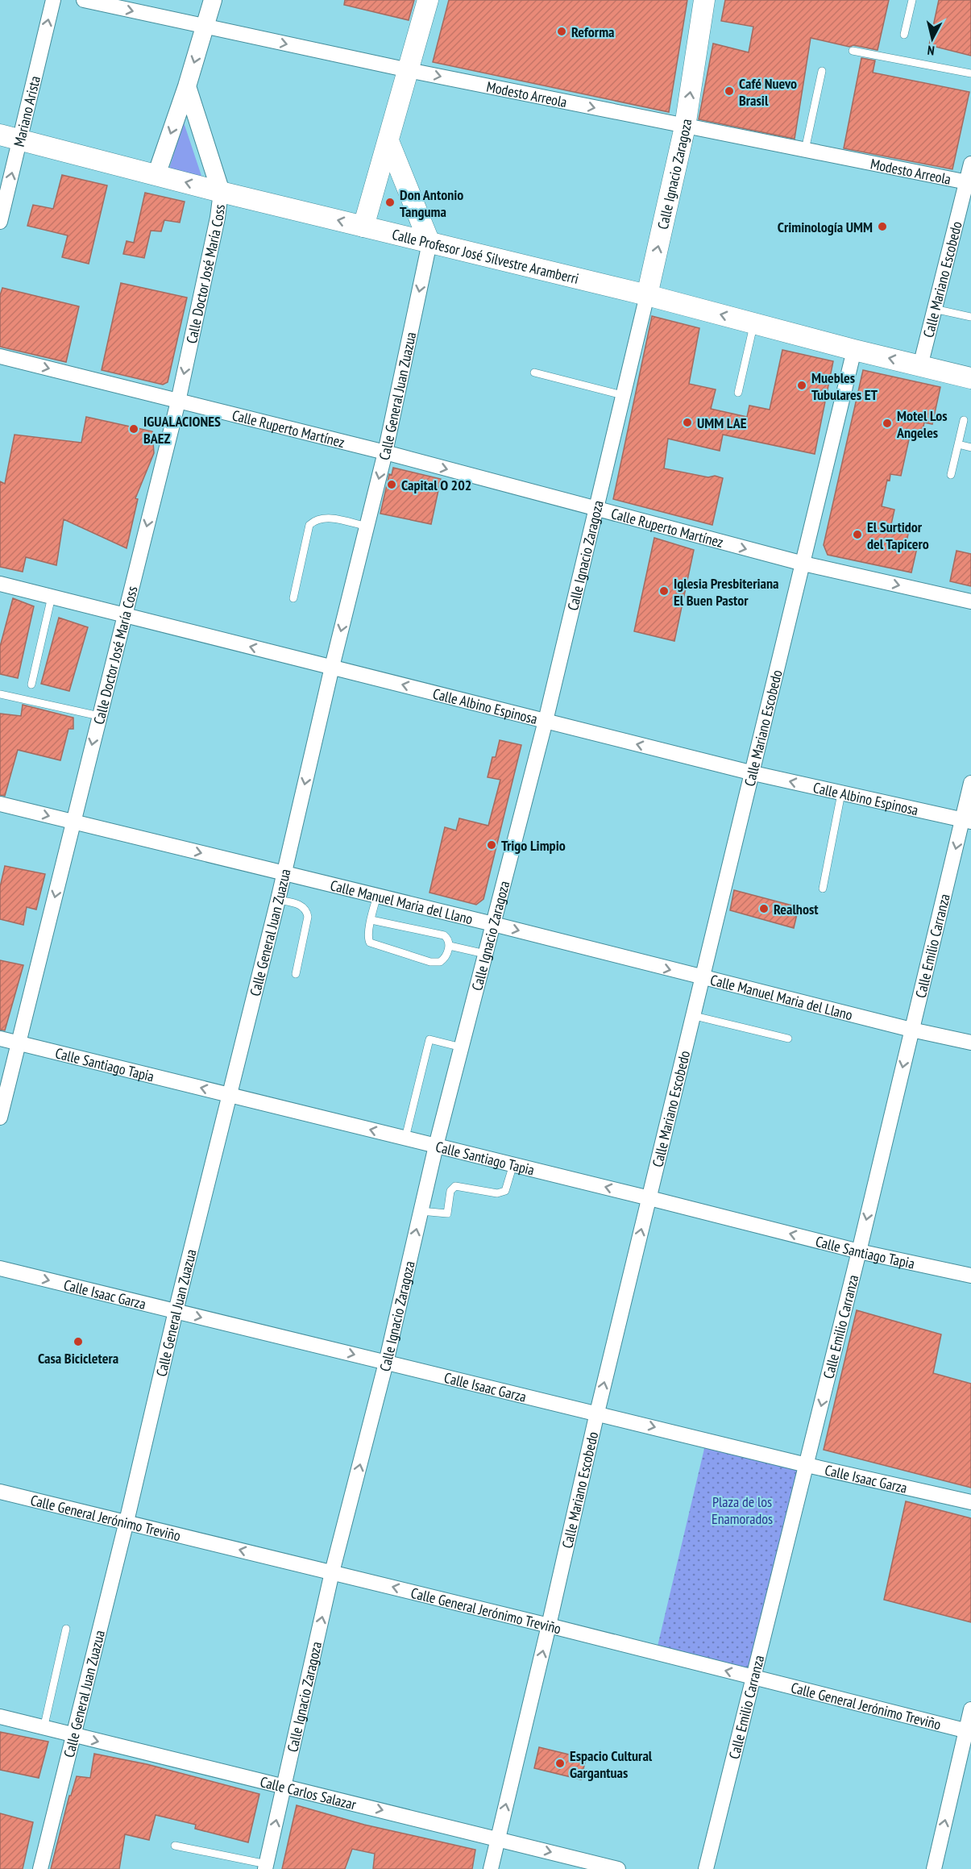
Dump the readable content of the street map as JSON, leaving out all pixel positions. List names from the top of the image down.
{
  "streets": {
    "main road": ["Calle Ignacio Zaragoza", "Calle Profesor José Silvestre Aramberri"],
    "street": [
      "Modesto Arreola",
      "Mariano Arista",
      "Calle Doctor José María Coss",
      "Calle Mariano Escobedo",
      "Calle General Juan Zuazua",
      "Calle Ruperto Martínez",
      "Calle Albino Espinosa",
      "Calle Manuel Maria del Llano",
      "Calle Emilio Carranza",
      "Calle Santiago Tapia",
      "Calle Isaac Garza",
      "Calle General Jerónimo Treviño",
      "Calle Carlos Salazar"
    ]
  },
  "crossings": [
    ["Modesto Arreola", "Calle Ignacio Zaragoza"],
    ["Modesto Arreola", "Calle Mariano Escobedo"],
    ["Mariano Arista", "Calle Profesor José Silvestre Aramberri"],
    ["Calle Ignacio Zaragoza", "Calle Profesor José Silvestre Aramberri"],
    ["Calle Ignacio Zaragoza", "Calle Ruperto Martínez"],
    ["Calle Ignacio Zaragoza", "Calle Albino Espinosa"],
    ["Calle Ignacio Zaragoza", "Calle Manuel Maria del Llano"],
    ["Calle Ignacio Zaragoza", "Calle Santiago Tapia"],
    ["Calle Ignacio Zaragoza", "Calle Isaac Garza"],
    ["Calle Ignacio Zaragoza", "Calle General Jerónimo Treviño"],
    ["Calle Ignacio Zaragoza", "Calle Carlos Salazar"],
    ["Calle Profesor José Silvestre Aramberri", "Calle Doctor José María Coss"],
    ["Calle Profesor José Silvestre Aramberri", "Calle Mariano Escobedo"],
    ["Calle Profesor José Silvestre Aramberri", "Calle General Juan Zuazua"],
    ["Calle Doctor José María Coss", "Calle Ruperto Martínez"],
    ["Calle Doctor José María Coss", "Calle Albino Espinosa"],
    ["Calle Doctor José María Coss", "Calle Manuel Maria del Llano"],
    ["Calle Doctor José María Coss", "Calle Santiago Tapia"],
    ["Calle Mariano Escobedo", "Calle Ruperto Martínez"],
    ["Calle Mariano Escobedo", "Calle Albino Espinosa"],
    ["Calle Mariano Escobedo", "Calle Manuel Maria del Llano"],
    ["Calle Mariano Escobedo", "Calle Santiago Tapia"],
    ["Calle Mariano Escobedo", "Calle Isaac Garza"],
    ["Calle Mariano Escobedo", "Calle General Jerónimo Treviño"],
    ["Calle Mariano Escobedo", "Calle Carlos Salazar"],
    ["Calle General Juan Zuazua", "Calle Ruperto Martínez"],
    ["Calle General Juan Zuazua", "Calle Albino Espinosa"],
    ["Calle General Juan Zuazua", "Calle Manuel Maria del Llano"],
    ["Calle General Juan Zuazua", "Calle Santiago Tapia"],
    ["Calle General Juan Zuazua", "Calle Isaac Garza"],
    ["Calle General Juan Zuazua", "Calle General Jerónimo Treviño"],
    ["Calle General Juan Zuazua", "Calle Carlos Salazar"],
    ["Calle Albino Espinosa", "Calle Emilio Carranza"],
    ["Calle Manuel Maria del Llano", "Calle Emilio Carranza"],
    ["Calle Emilio Carranza", "Calle Santiago Tapia"],
    ["Calle Emilio Carranza", "Calle Isaac Garza"],
    ["Calle Emilio Carranza", "Calle General Jerónimo Treviño"]
  ],
  "one_way": [
    "Modesto Arreola",
    "Mariano Arista",
    "Calle Ignacio Zaragoza",
    "Calle Profesor José Silvestre Aramberri",
    "Calle Doctor José María Coss",
    "Calle General Juan Zuazua",
    "Calle Ruperto Martínez",
    "Calle Albino Espinosa",
    "Calle Manuel Maria del Llano",
    "Calle Emilio Carranza",
    "Calle Santiago Tapia",
    "Calle Isaac Garza",
    "Calle General Jerónimo Treviño",
    "Calle Carlos Salazar"
  ],
  "parks": ["Plaza de los Enamorados"],
  "places": [
    "Reforma",
    "Café Nuevo Brasil",
    "Don Antonio Tanguma",
    "Criminología UMM",
    "Muebles Tubulares ET",
    "UMM LAE",
    "Motel Los Angeles",
    "IGUALACIONES BAEZ",
    "Capital O 202",
    "El Surtidor del Tapicero",
    "Iglesia Presbiteriana El Buen Pastor",
    "Trigo Limpio",
    "Realhost",
    "Casa Bicicletera",
    "Espacio Cultural Gargantuas"
  ],
  "north": "bottom"
}
